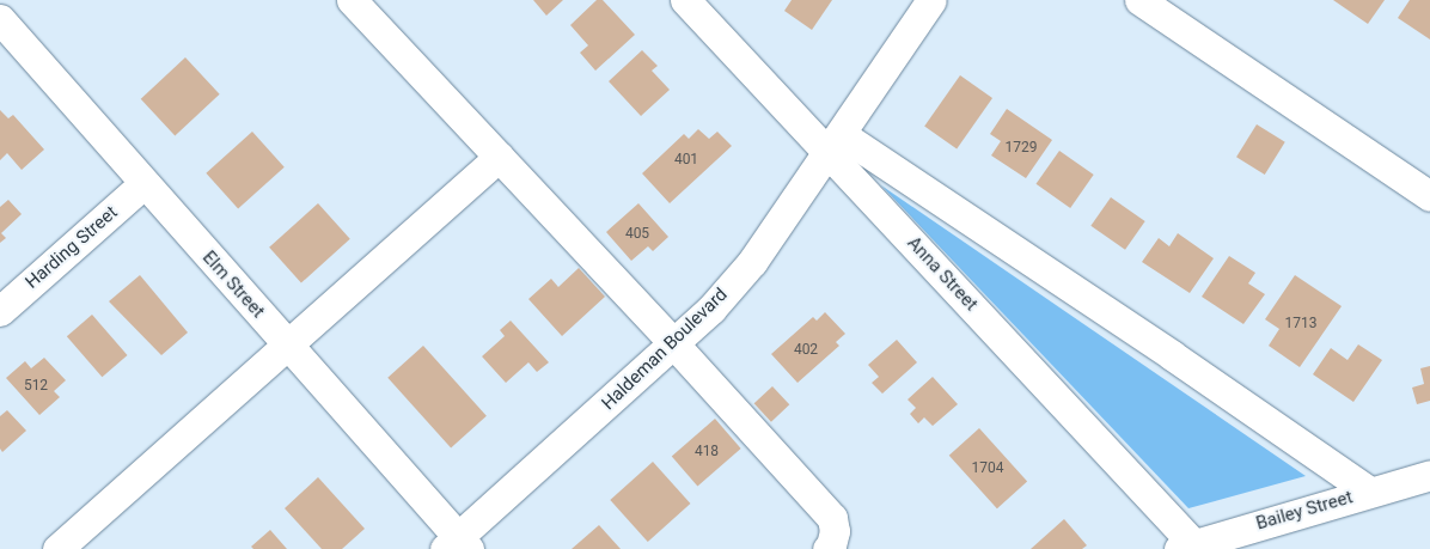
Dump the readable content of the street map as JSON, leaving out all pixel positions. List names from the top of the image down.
{
  "streets": {
    "street": [
      "Harding Street",
      "Anna Street",
      "Elm Street",
      "Haldeman Boulevard",
      "Bailey Street"
    ]
  },
  "crossings": [
    ["Harding Street", "Elm Street"],
    ["Anna Street", "Haldeman Boulevard"],
    ["Anna Street", "Bailey Street"],
    ["Elm Street", "Haldeman Boulevard"]
  ],
  "house_numbers": [
    "1729",
    "401",
    "405",
    "1713",
    "402",
    "512",
    "418",
    "1704"
  ]
}
